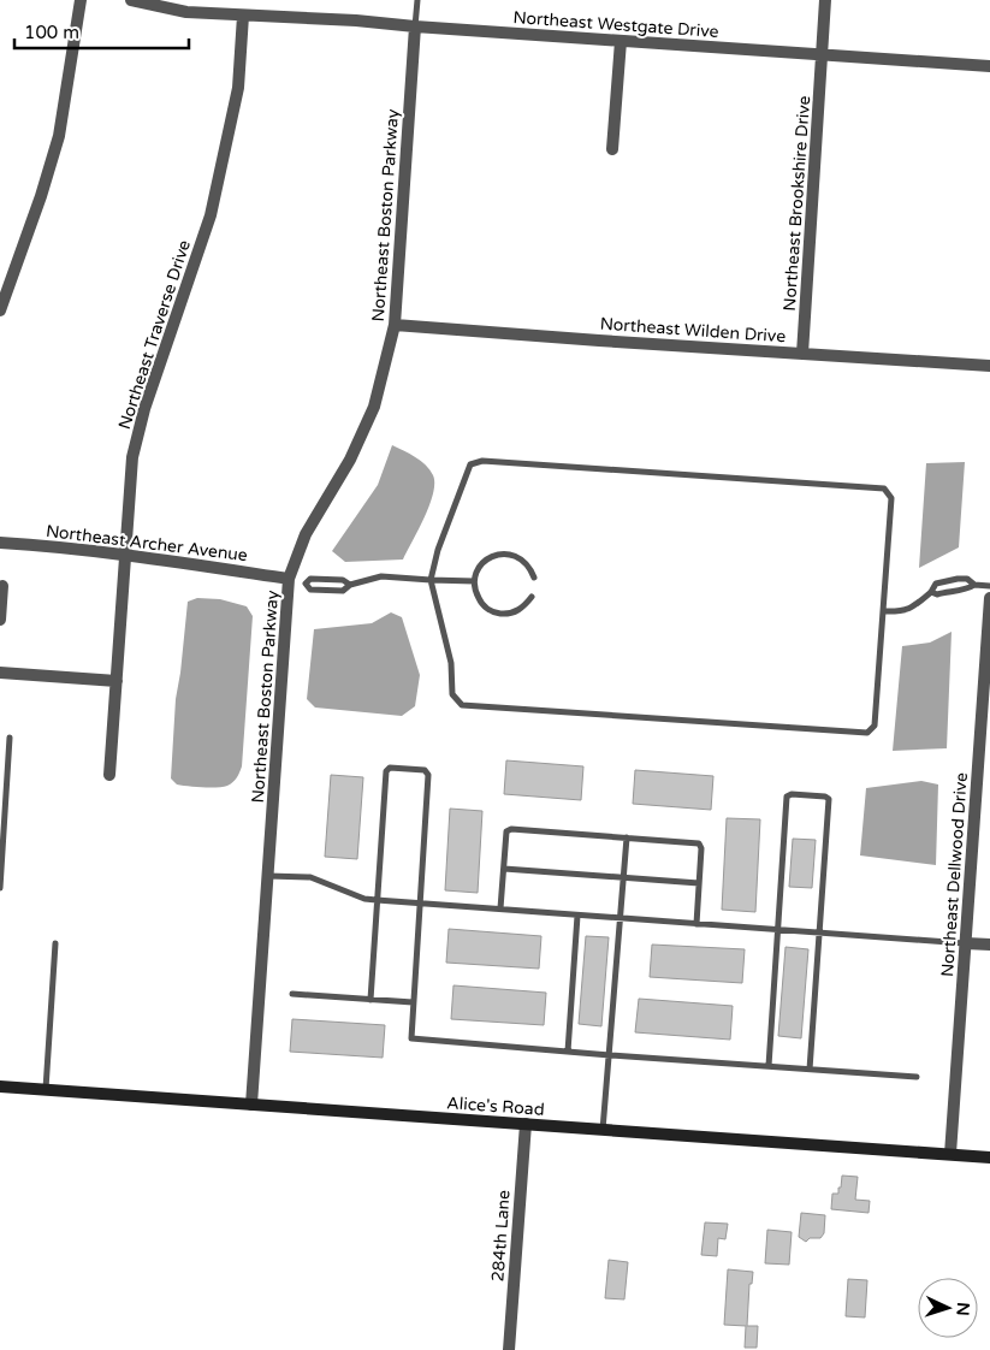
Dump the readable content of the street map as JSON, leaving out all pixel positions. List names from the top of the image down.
{
  "streets": {
    "main road": ["Alice's Road"],
    "street": [
      "Northeast Westgate Drive",
      "Northeast Brookshire Drive",
      "Northeast Boston Parkway",
      "Northeast Wilden Drive",
      "Northeast Traverse Drive",
      "Northeast Archer Avenue",
      "Northeast Dellwood Drive",
      "284th Lane"
    ]
  },
  "crossings": [
    ["Northeast Westgate Drive", "Northeast Brookshire Drive"],
    ["Northeast Westgate Drive", "Northeast Boston Parkway"],
    ["Northeast Westgate Drive", "Northeast Traverse Drive"],
    ["Northeast Brookshire Drive", "Northeast Wilden Drive"],
    ["Northeast Boston Parkway", "Northeast Wilden Drive"],
    ["Northeast Boston Parkway", "Northeast Archer Avenue"],
    ["Northeast Boston Parkway", "Alice's Road"],
    ["Northeast Traverse Drive", "Northeast Archer Avenue"],
    ["Northeast Dellwood Drive", "Alice's Road"],
    ["Alice's Road", "284th Lane"]
  ],
  "scale_bar": "100 m",
  "north": "right"
}
